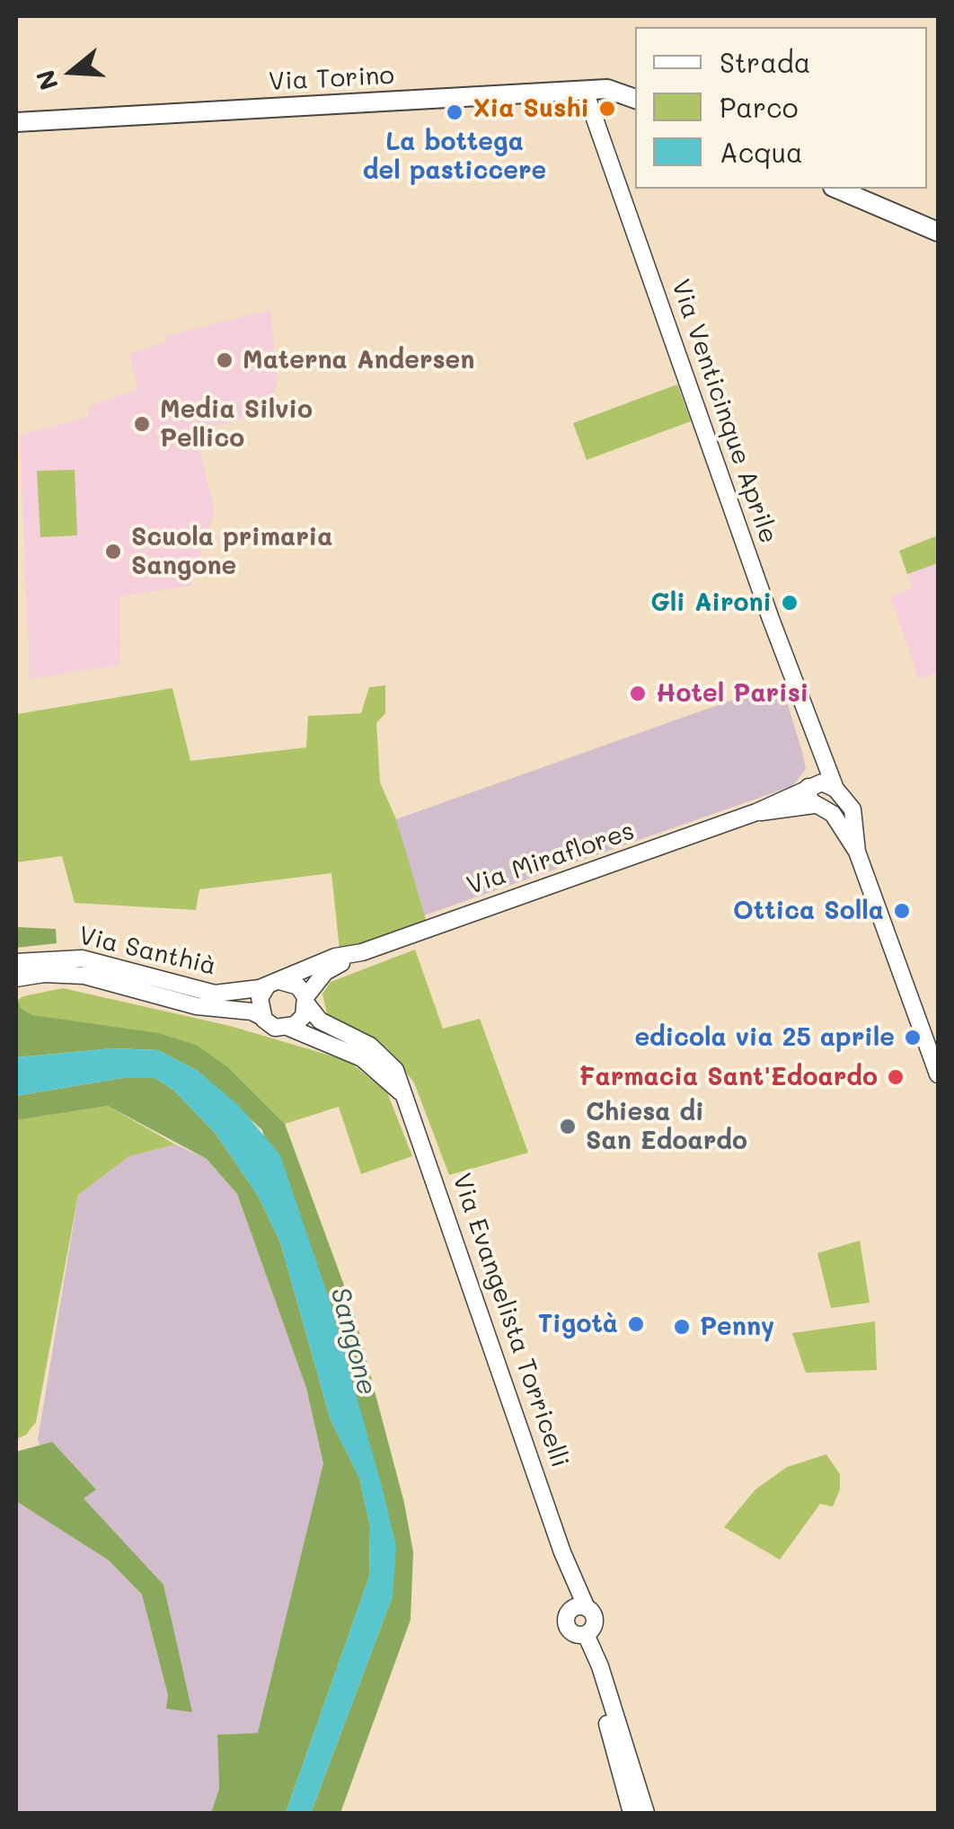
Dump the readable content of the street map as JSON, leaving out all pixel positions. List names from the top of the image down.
{
  "streets": {
    "main road": ["Via Torino"],
    "street": [
      "Via Venticinque Aprile",
      "Via Miraflores",
      "Via Santhià",
      "Via Evangelista Torricelli"
    ]
  },
  "crossings": [
    ["Via Torino", "Via Venticinque Aprile"],
    ["Via Miraflores", "Via Santhià"],
    ["Via Miraflores", "Via Evangelista Torricelli"],
    ["Via Santhià", "Via Evangelista Torricelli"]
  ],
  "water": ["Sangone"],
  "places": [
    "Xia Sushi",
    "La bottega del pasticcere",
    "Materna Andersen",
    "Media Silvio Pellico",
    "Scuola primaria Sangone",
    "Gli Aironi",
    "Hotel Parisi",
    "Ottica Solla",
    "edicola via 25 aprile",
    "Farmacia Sant'Edoardo",
    "Chiesa di San Edoardo",
    "Tigotà",
    "Penny"
  ],
  "legend": ["Strada", "Parco", "Acqua"],
  "north": "left"
}
